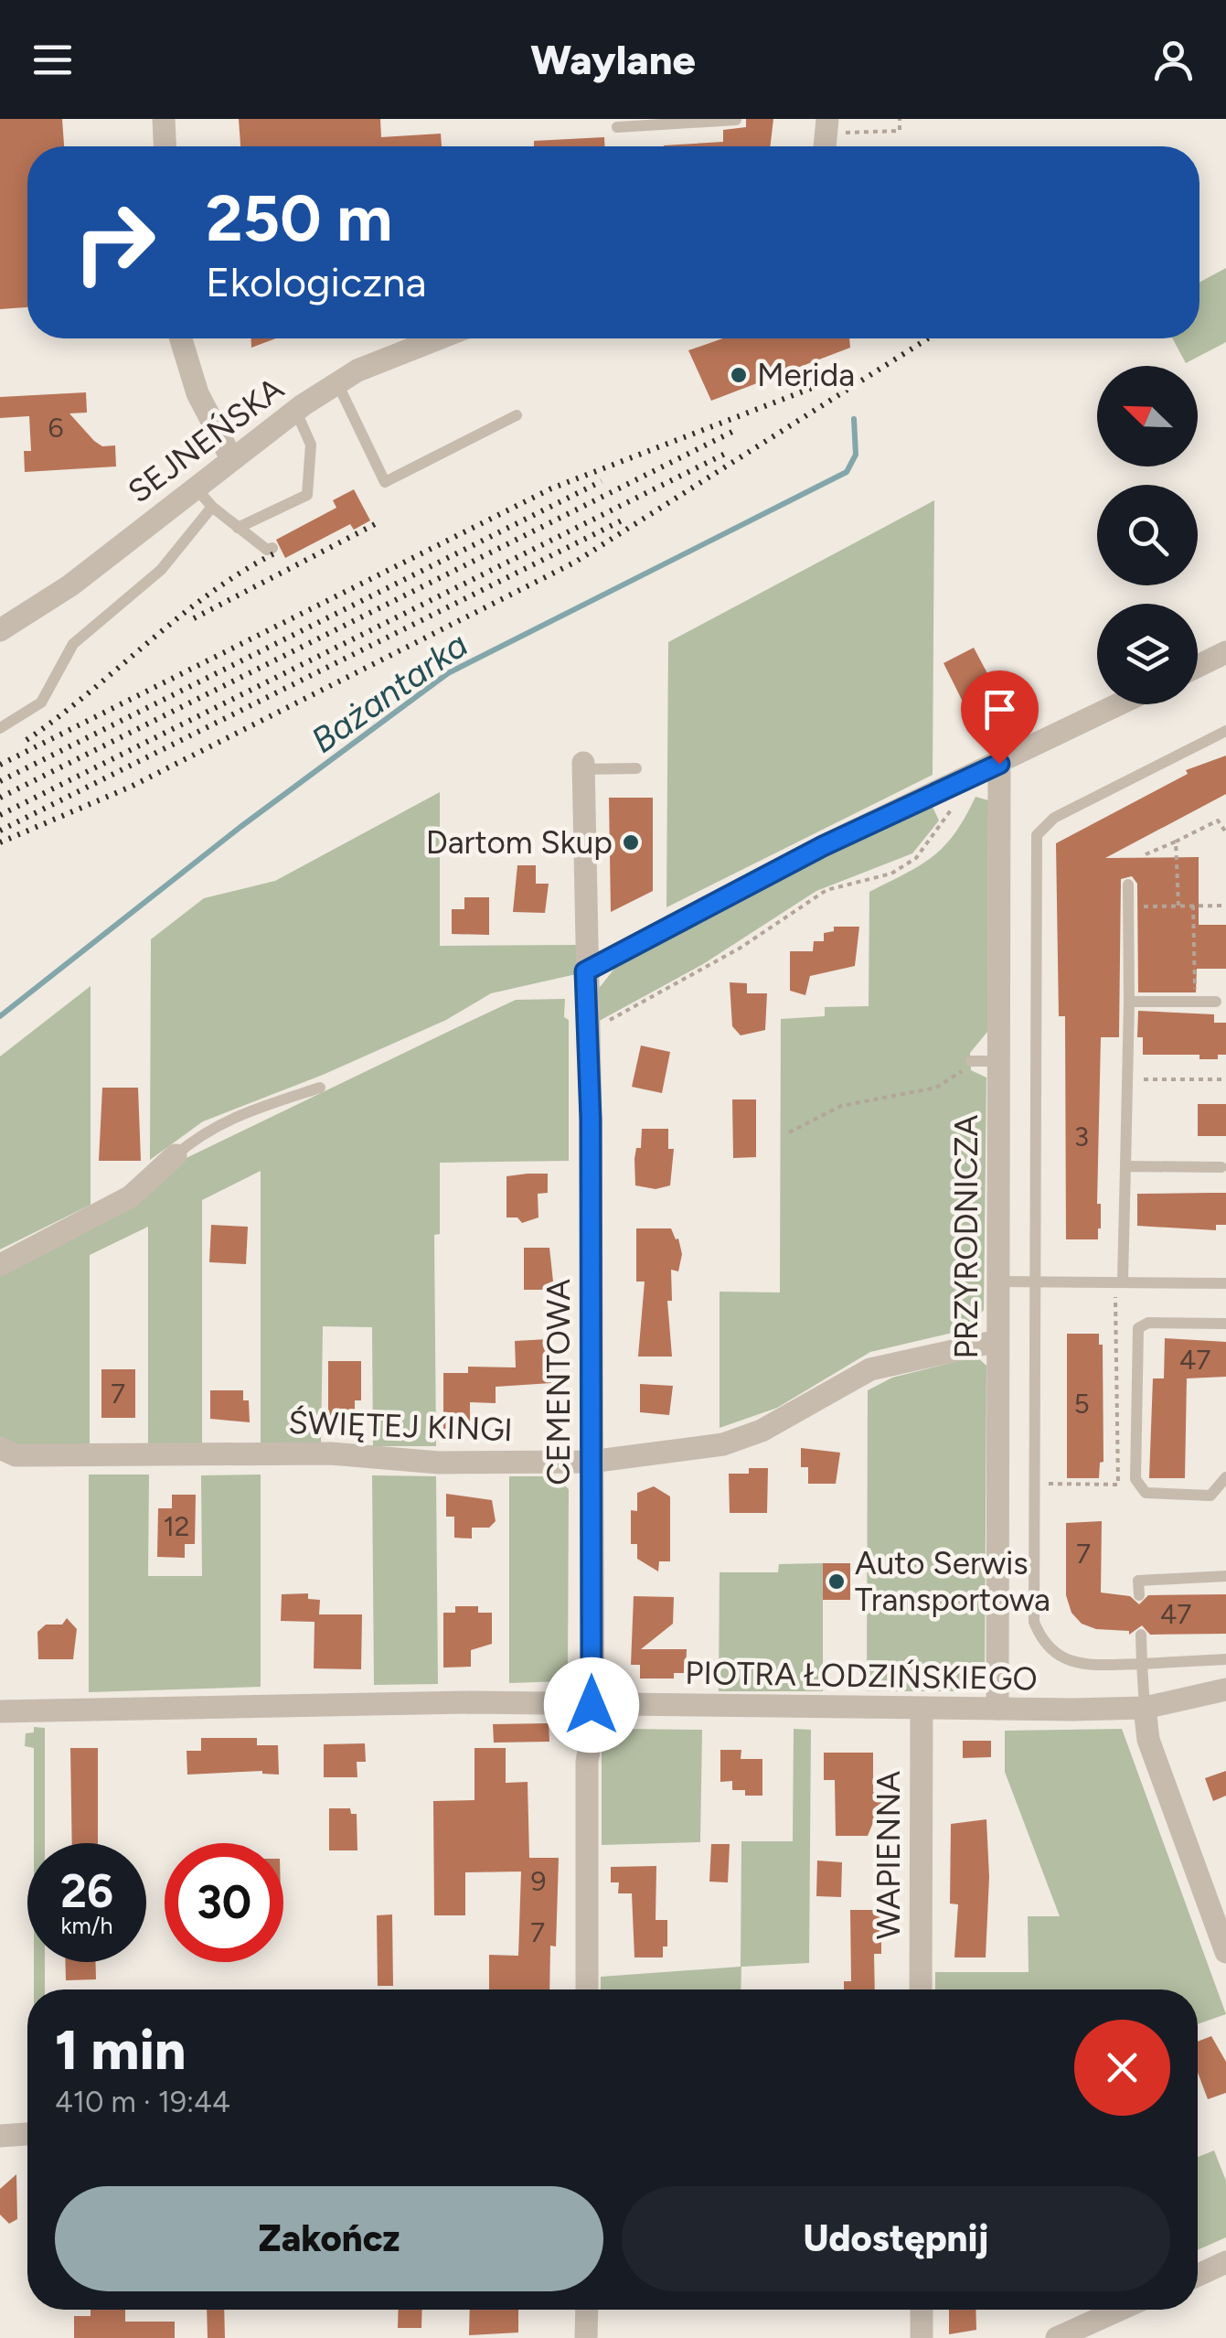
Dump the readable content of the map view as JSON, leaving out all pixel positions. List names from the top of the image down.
{
  "streets": {
    "street": [
      "SEJNEŃSKA",
      "PRZYRODNICZA",
      "CEMENTOWA",
      "ŚWIĘTEJ KINGI",
      "PIOTRA ŁODZIŃSKIEGO",
      "WAPIENNA"
    ]
  },
  "crossings": [
    ["PRZYRODNICZA", "ŚWIĘTEJ KINGI"],
    ["PRZYRODNICZA", "PIOTRA ŁODZIŃSKIEGO"],
    ["CEMENTOWA", "ŚWIĘTEJ KINGI"],
    ["CEMENTOWA", "PIOTRA ŁODZIŃSKIEGO"],
    ["PIOTRA ŁODZIŃSKIEGO", "WAPIENNA"]
  ],
  "water": ["Bażantarka"],
  "places": ["Merida", "Dartom Skup", "Auto Serwis Transportowa"],
  "house_numbers": [
    "6",
    "3",
    "47",
    "7",
    "5",
    "12",
    "7",
    "47",
    "9",
    "7"
  ],
  "north": "top left",
  "page": {
    "header": "Waylane",
    "turn": ["250 m", "Ekologiczna"],
    "speed": "26 km/h",
    "limit": "30",
    "heading": ["1 min", "410 m · 19:44"],
    "buttons": ["Zakończ", "Udostępnij"]
  }
}
